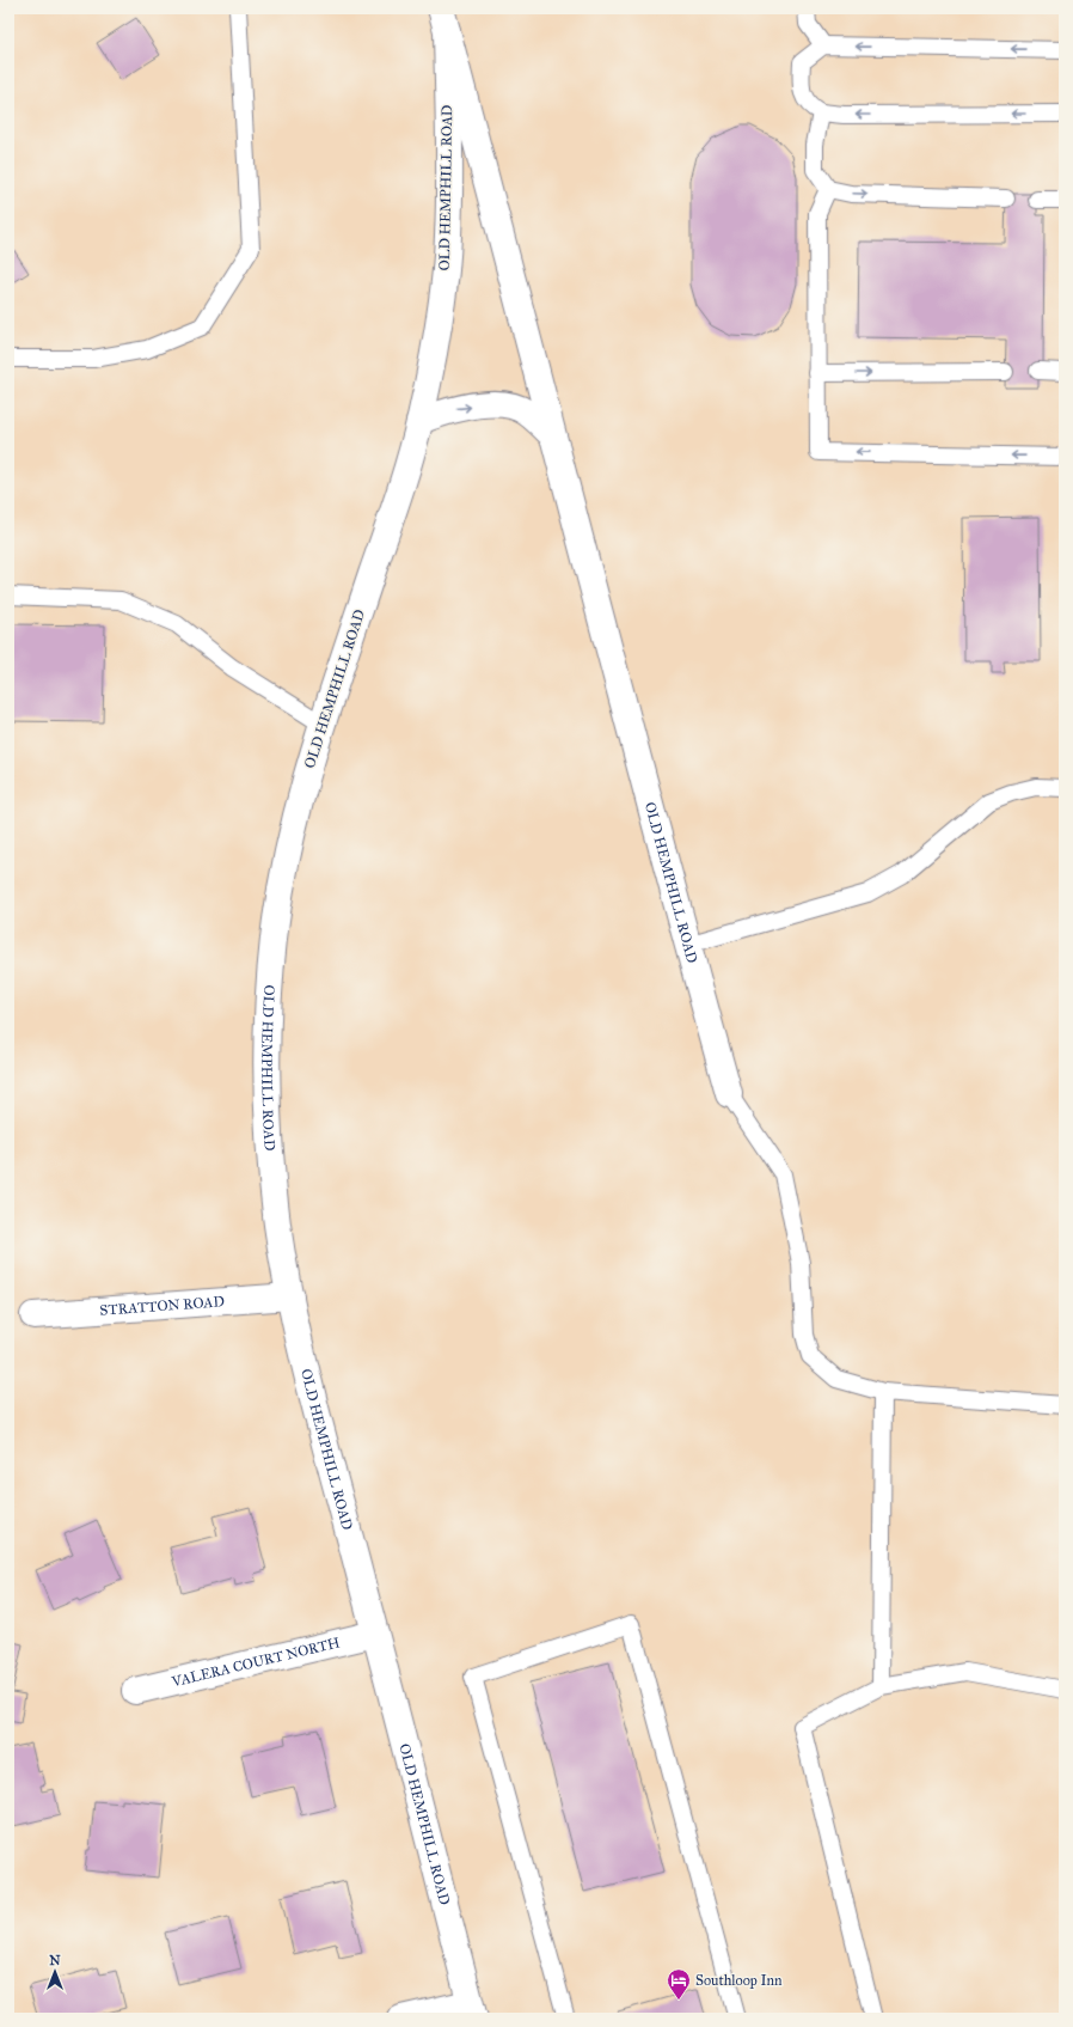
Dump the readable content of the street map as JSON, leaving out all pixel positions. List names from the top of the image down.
{
  "streets": {
    "street": ["OLD HEMPHILL ROAD", "STRATTON ROAD", "VALERA COURT NORTH"]
  },
  "crossings": [
    ["OLD HEMPHILL ROAD", "STRATTON ROAD"],
    ["OLD HEMPHILL ROAD", "VALERA COURT NORTH"]
  ],
  "places": {
    "hotel": ["Southloop Inn"]
  },
  "north": "top"
}
